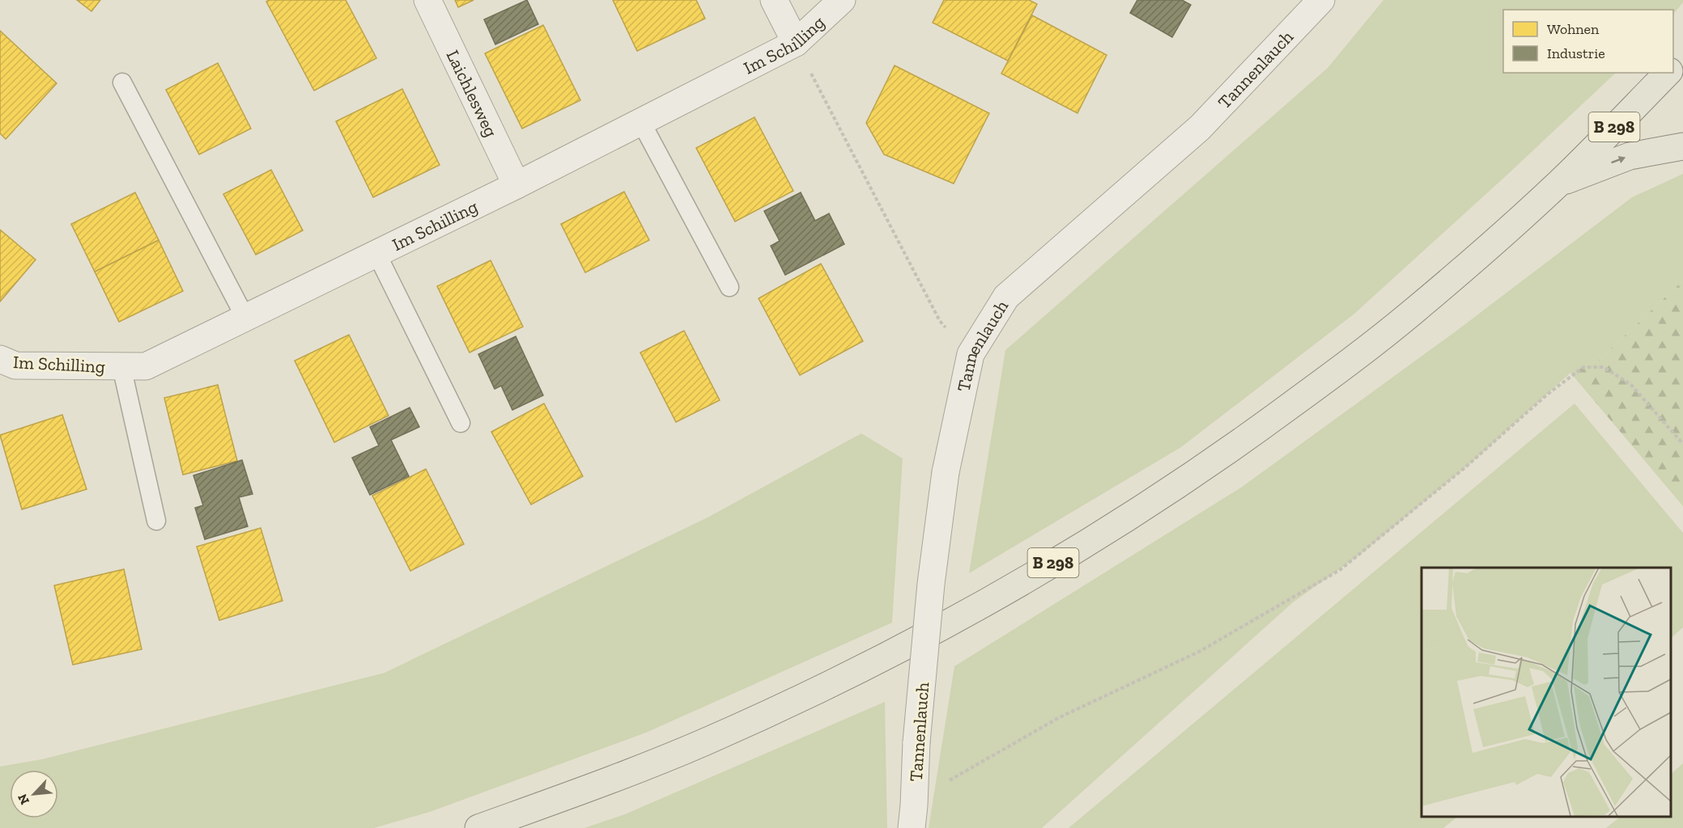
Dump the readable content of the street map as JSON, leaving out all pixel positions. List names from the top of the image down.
{
  "streets": {
    "main road": ["B 298"],
    "street": ["Im Schilling", "Tannenlauch", "Laichlesweg"]
  },
  "crossings": [
    ["Im Schilling", "Laichlesweg"]
  ],
  "legend": ["Wohnen", "Industrie"],
  "north": "bottom left"
}
